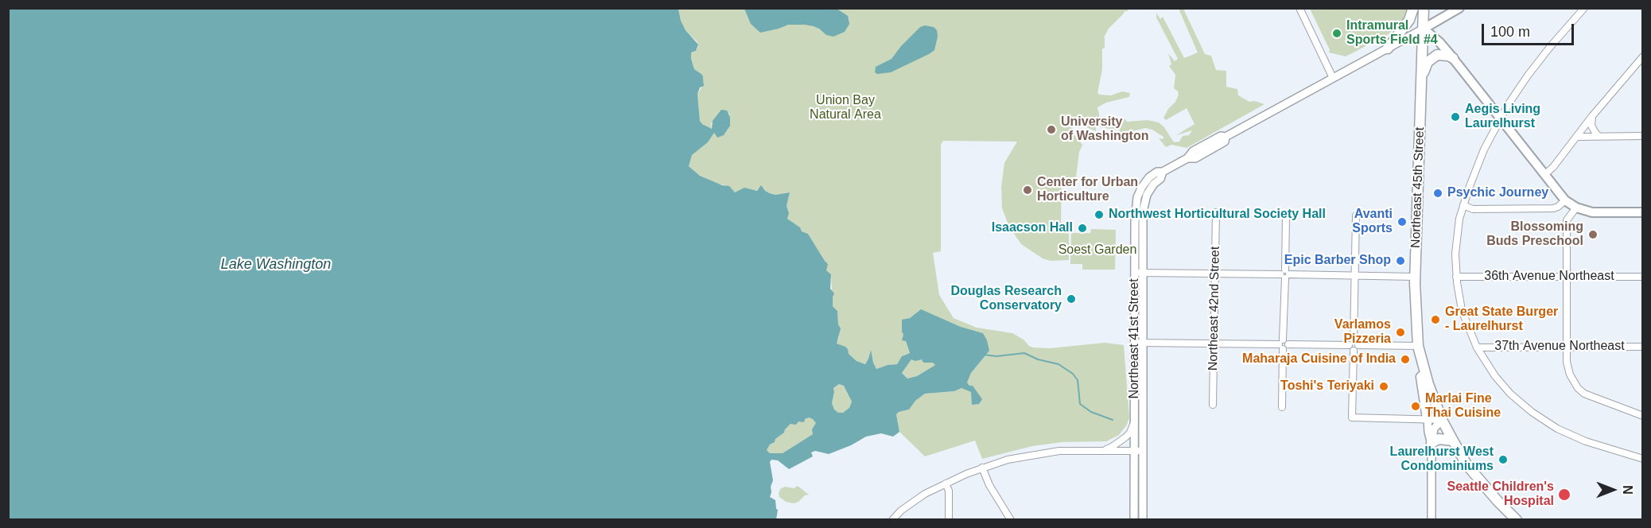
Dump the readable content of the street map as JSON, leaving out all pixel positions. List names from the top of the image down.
{
  "streets": {
    "main road": ["Northeast 45th Street"],
    "street": [
      "36th Avenue Northeast",
      "Northeast 42nd Street",
      "Northeast 41st Street",
      "37th Avenue Northeast"
    ]
  },
  "crossings": [
    ["Northeast 45th Street", "Northeast 41st Street"]
  ],
  "water": ["Lake Washington"],
  "parks": ["Union Bay Natural Area", "Soest Garden"],
  "places": [
    "Intramural Sports Field #4",
    "Aegis Living Laurelhurst",
    "University of Washington",
    "Center for Urban Horticulture",
    "Psychic Journey",
    "Northwest Horticultural Society Hall",
    "Avanti Sports",
    "Isaacson Hall",
    "Blossoming Buds Preschool",
    "Epic Barber Shop",
    "Douglas Research Conservatory",
    "Great State Burger - Laurelhurst",
    "Varlamos Pizzeria",
    "Maharaja Cuisine of India",
    "Toshi's Teriyaki",
    "Marlai Fine Thai Cuisine",
    "Laurelhurst West Condominiums",
    "Seattle Children's Hospital"
  ],
  "scale_bar": "100 m",
  "north": "right"
}
